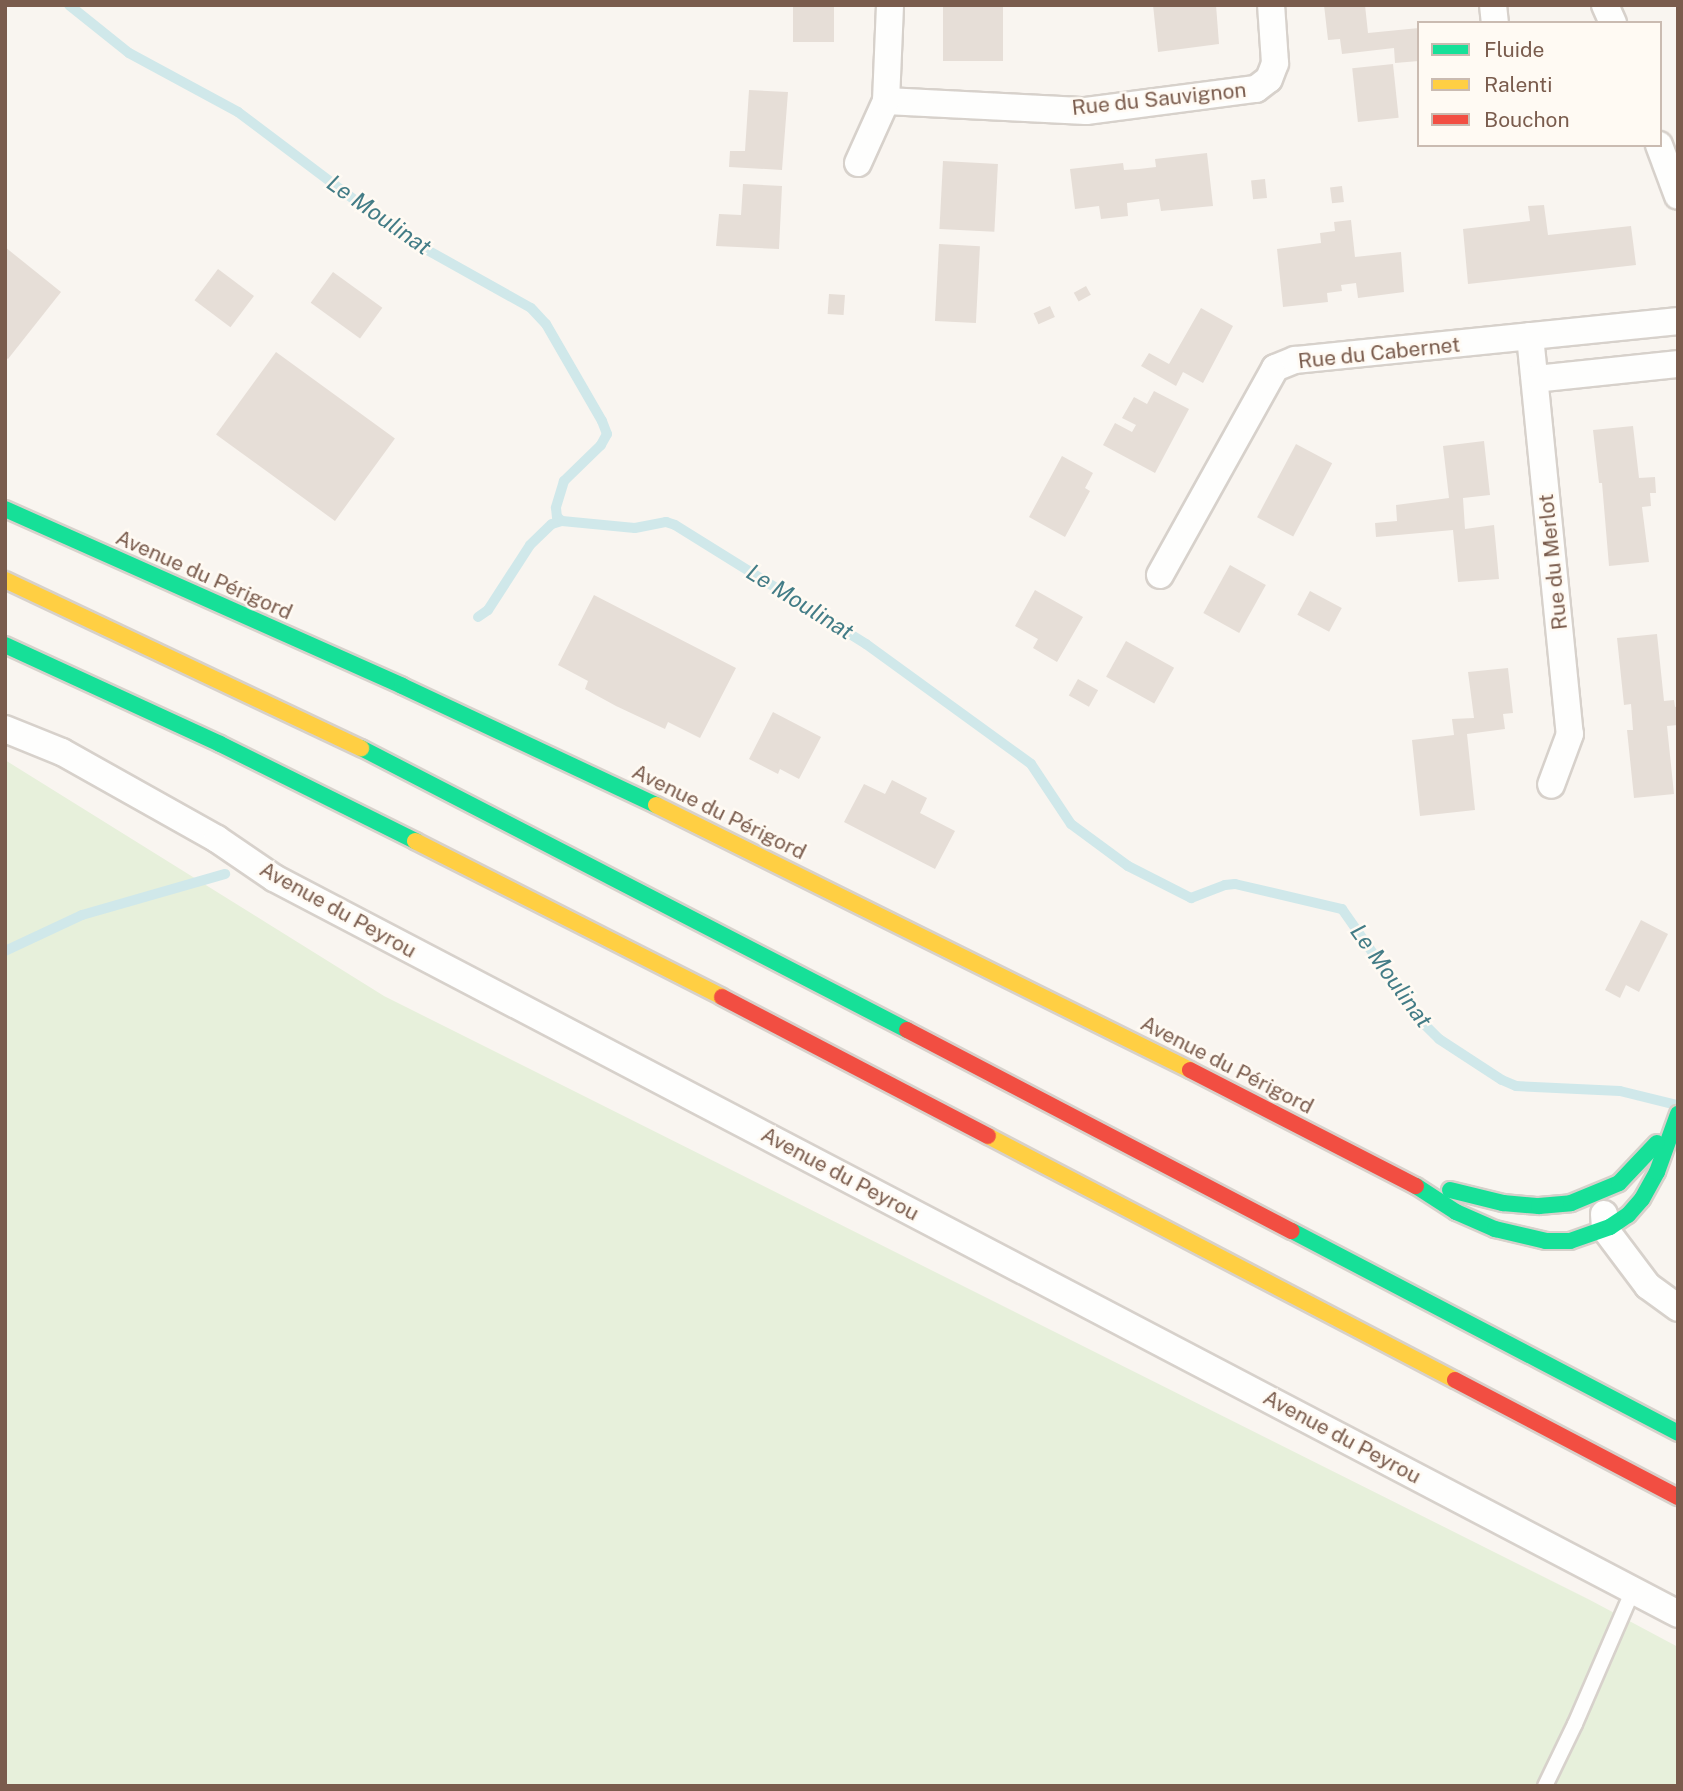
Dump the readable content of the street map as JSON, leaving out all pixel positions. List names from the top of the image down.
{
  "streets": {
    "main road": ["Avenue du Périgord"],
    "street": [
      "Rue du Sauvignon",
      "Rue du Cabernet",
      "Rue du Merlot",
      "Avenue du Peyrou"
    ]
  },
  "crossings": [
    ["Rue du Cabernet", "Rue du Merlot"]
  ],
  "water": ["Le Moulinat"],
  "legend": ["Fluide", "Ralenti", "Bouchon"]
}
